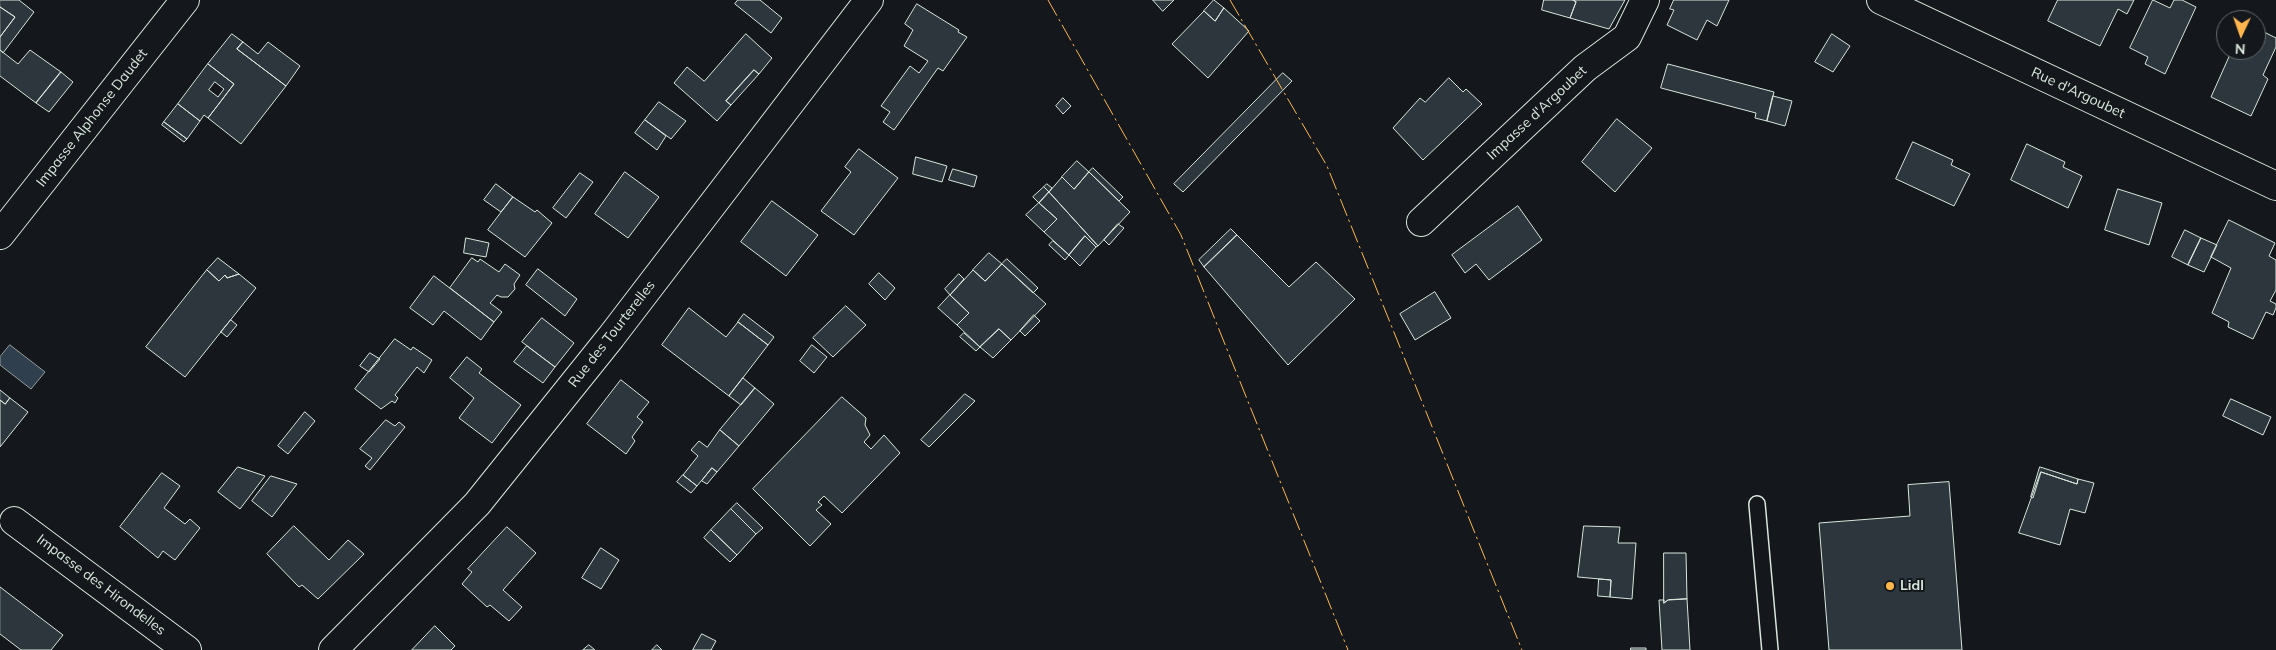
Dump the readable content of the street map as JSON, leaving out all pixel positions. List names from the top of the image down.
{
  "streets": {
    "street": [
      "Rue d'Argoubet",
      "Impasse d'Argoubet",
      "Impasse Alphonse Daudet",
      "Rue des Tourterelles",
      "Impasse des Hirondelles"
    ]
  },
  "places": ["Lidl"],
  "north": "bottom"
}
